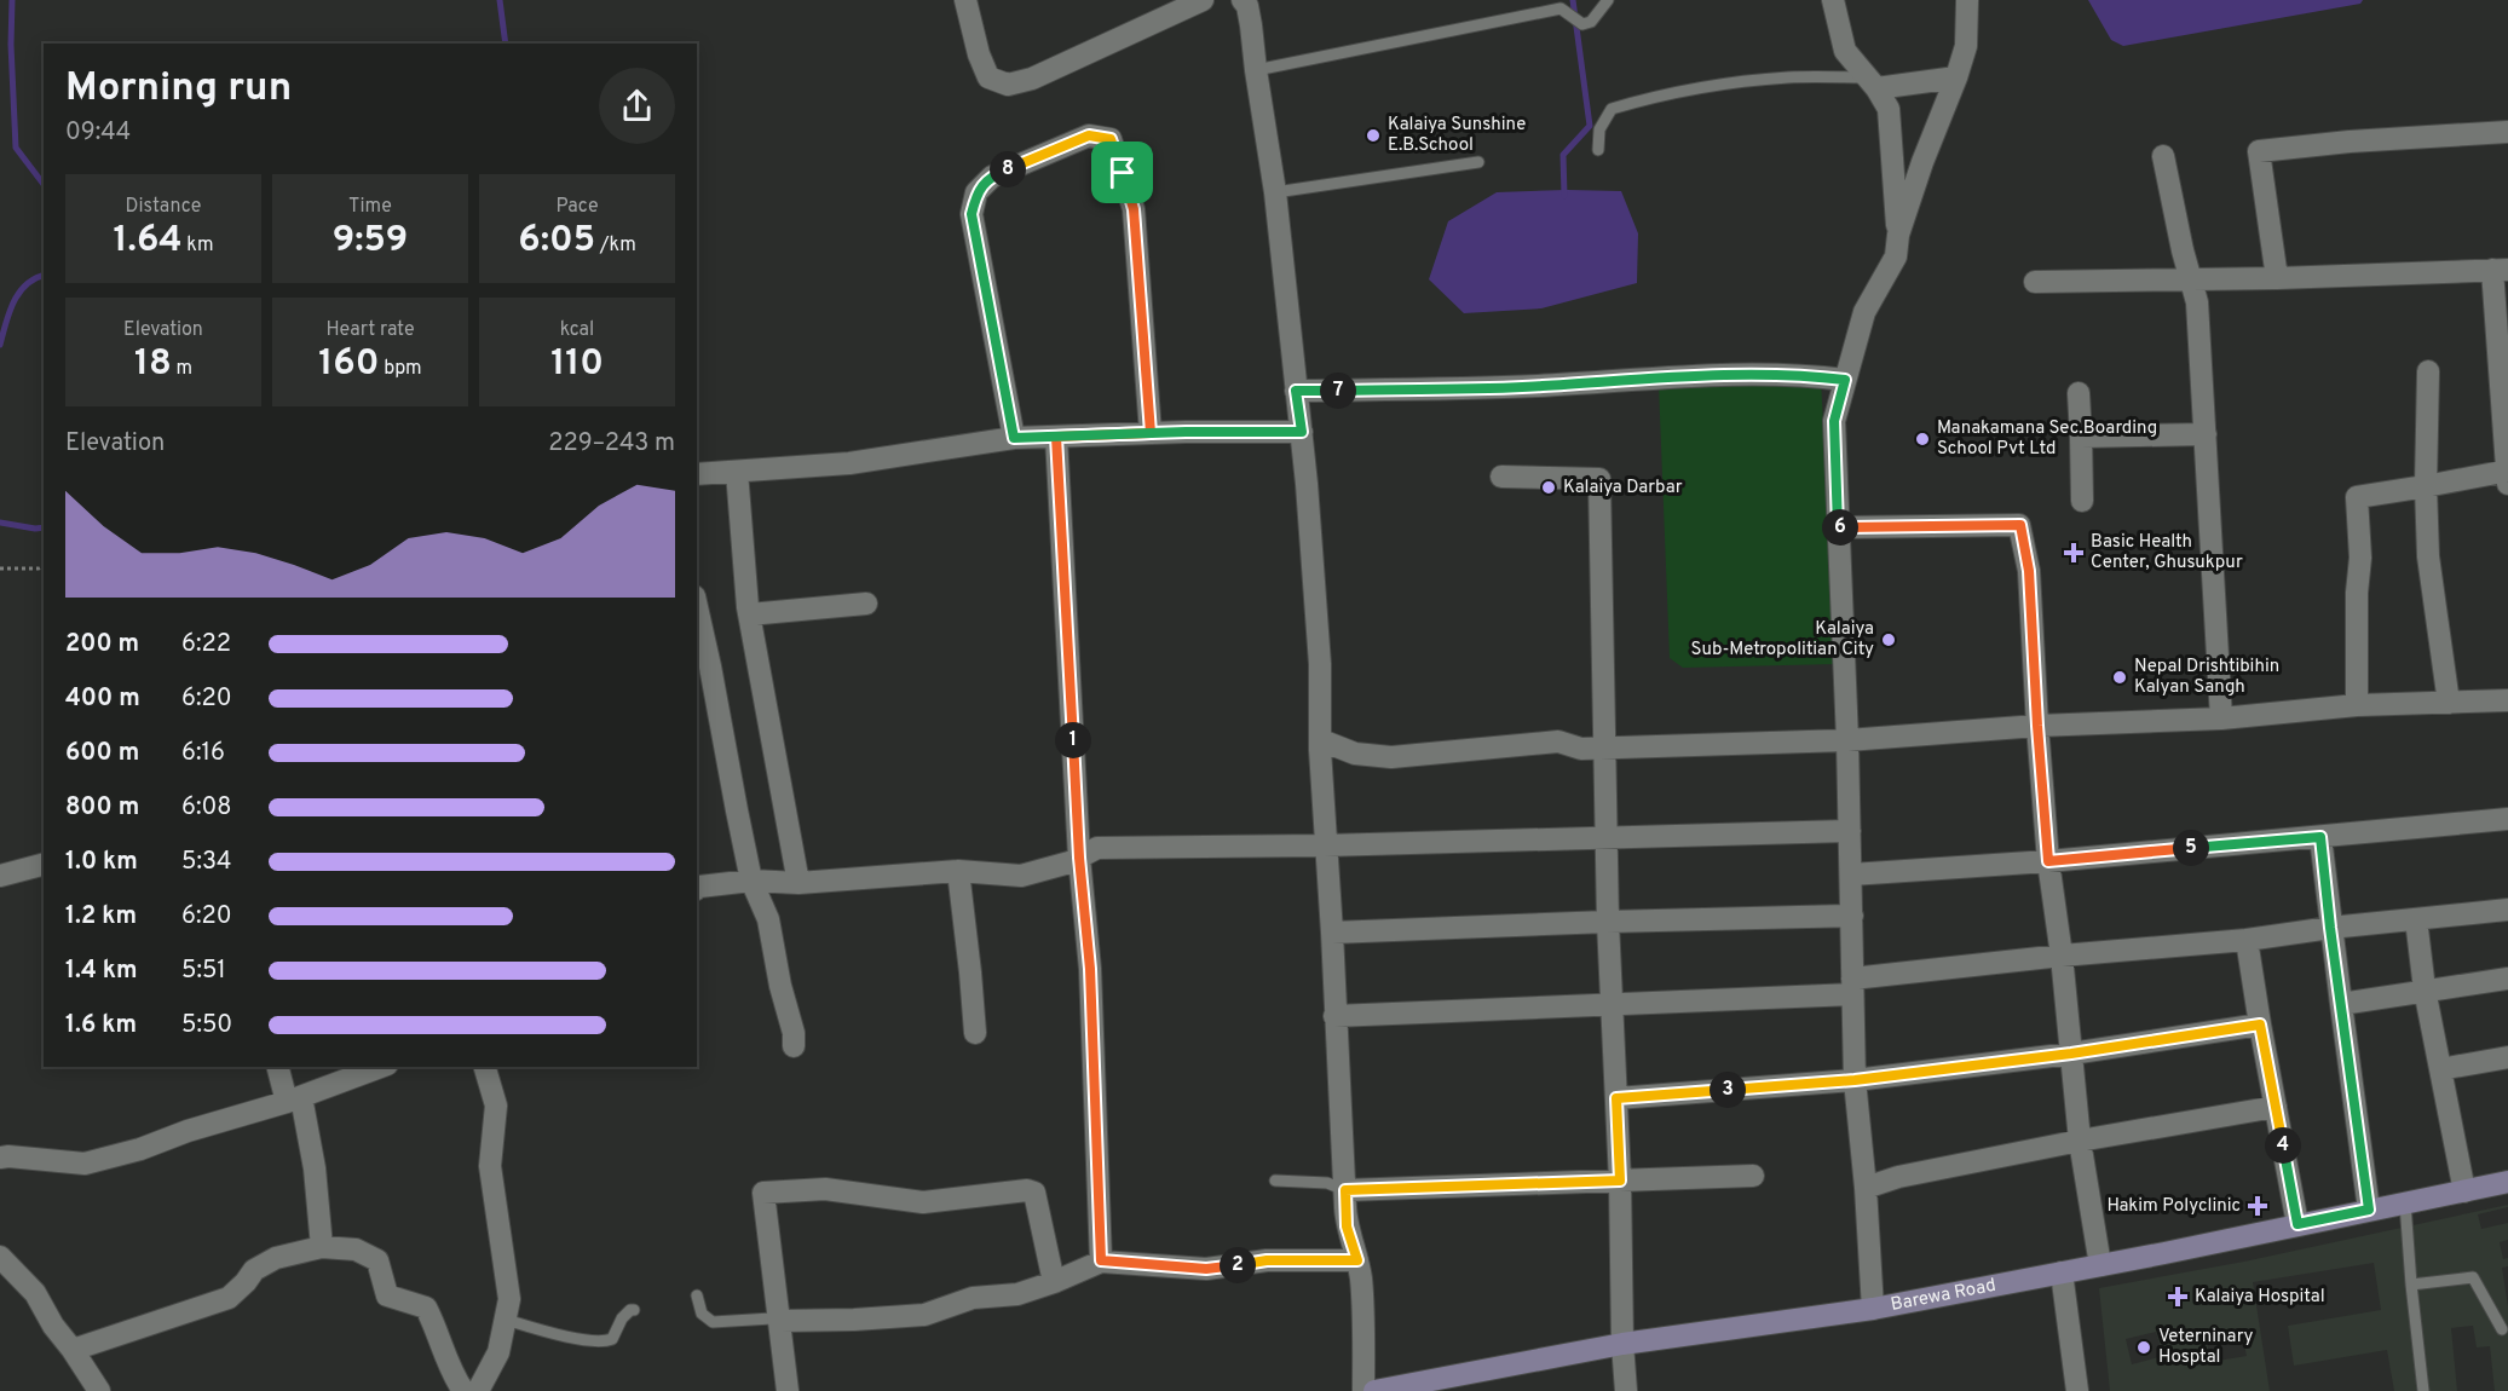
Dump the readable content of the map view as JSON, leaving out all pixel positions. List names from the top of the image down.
{
  "streets": {
    "main road": ["Barewa Road"]
  },
  "places": {
    "other": [
      "Kalaiya Sunshine E.B.School",
      "Manakamana Sec.Boarding School Pvt Ltd",
      "Kalaiya Darbar",
      "Kalaiya Sub-Metropolitian City",
      "Nepal Drishtibihin Kalyan Sangh",
      "Veterninary Hosptal"
    ],
    "health": ["Basic Health Center, Ghusukpur", "Hakim Polyclinic", "Kalaiya Hospital"]
  },
  "page": {
    "heading": ["Morning run", "09:44"],
    "pins": [
      "8",
      "7",
      "6",
      "1",
      "5",
      "3",
      "4",
      "2"
    ],
    "stats": [
      ["Distance", "1.64 km"],
      ["Time", "9:59"],
      ["Pace", "6:05 /km"],
      ["Elevation", "18 m"],
      ["Heart rate", "160 bpm"],
      ["kcal", "110"]
    ],
    "chart": ["Elevation", "229–243 m"],
    "list": [
      {
        "name": "200 m",
        "note": "6:22"
      },
      {
        "name": "400 m",
        "note": "6:20"
      },
      {
        "name": "600 m",
        "note": "6:16"
      },
      {
        "name": "800 m",
        "note": "6:08"
      },
      {
        "name": "1.0 km",
        "note": "5:34"
      },
      {
        "name": "1.2 km",
        "note": "6:20"
      },
      {
        "name": "1.4 km",
        "note": "5:51"
      },
      {
        "name": "1.6 km",
        "note": "5:50"
      }
    ]
  }
}
